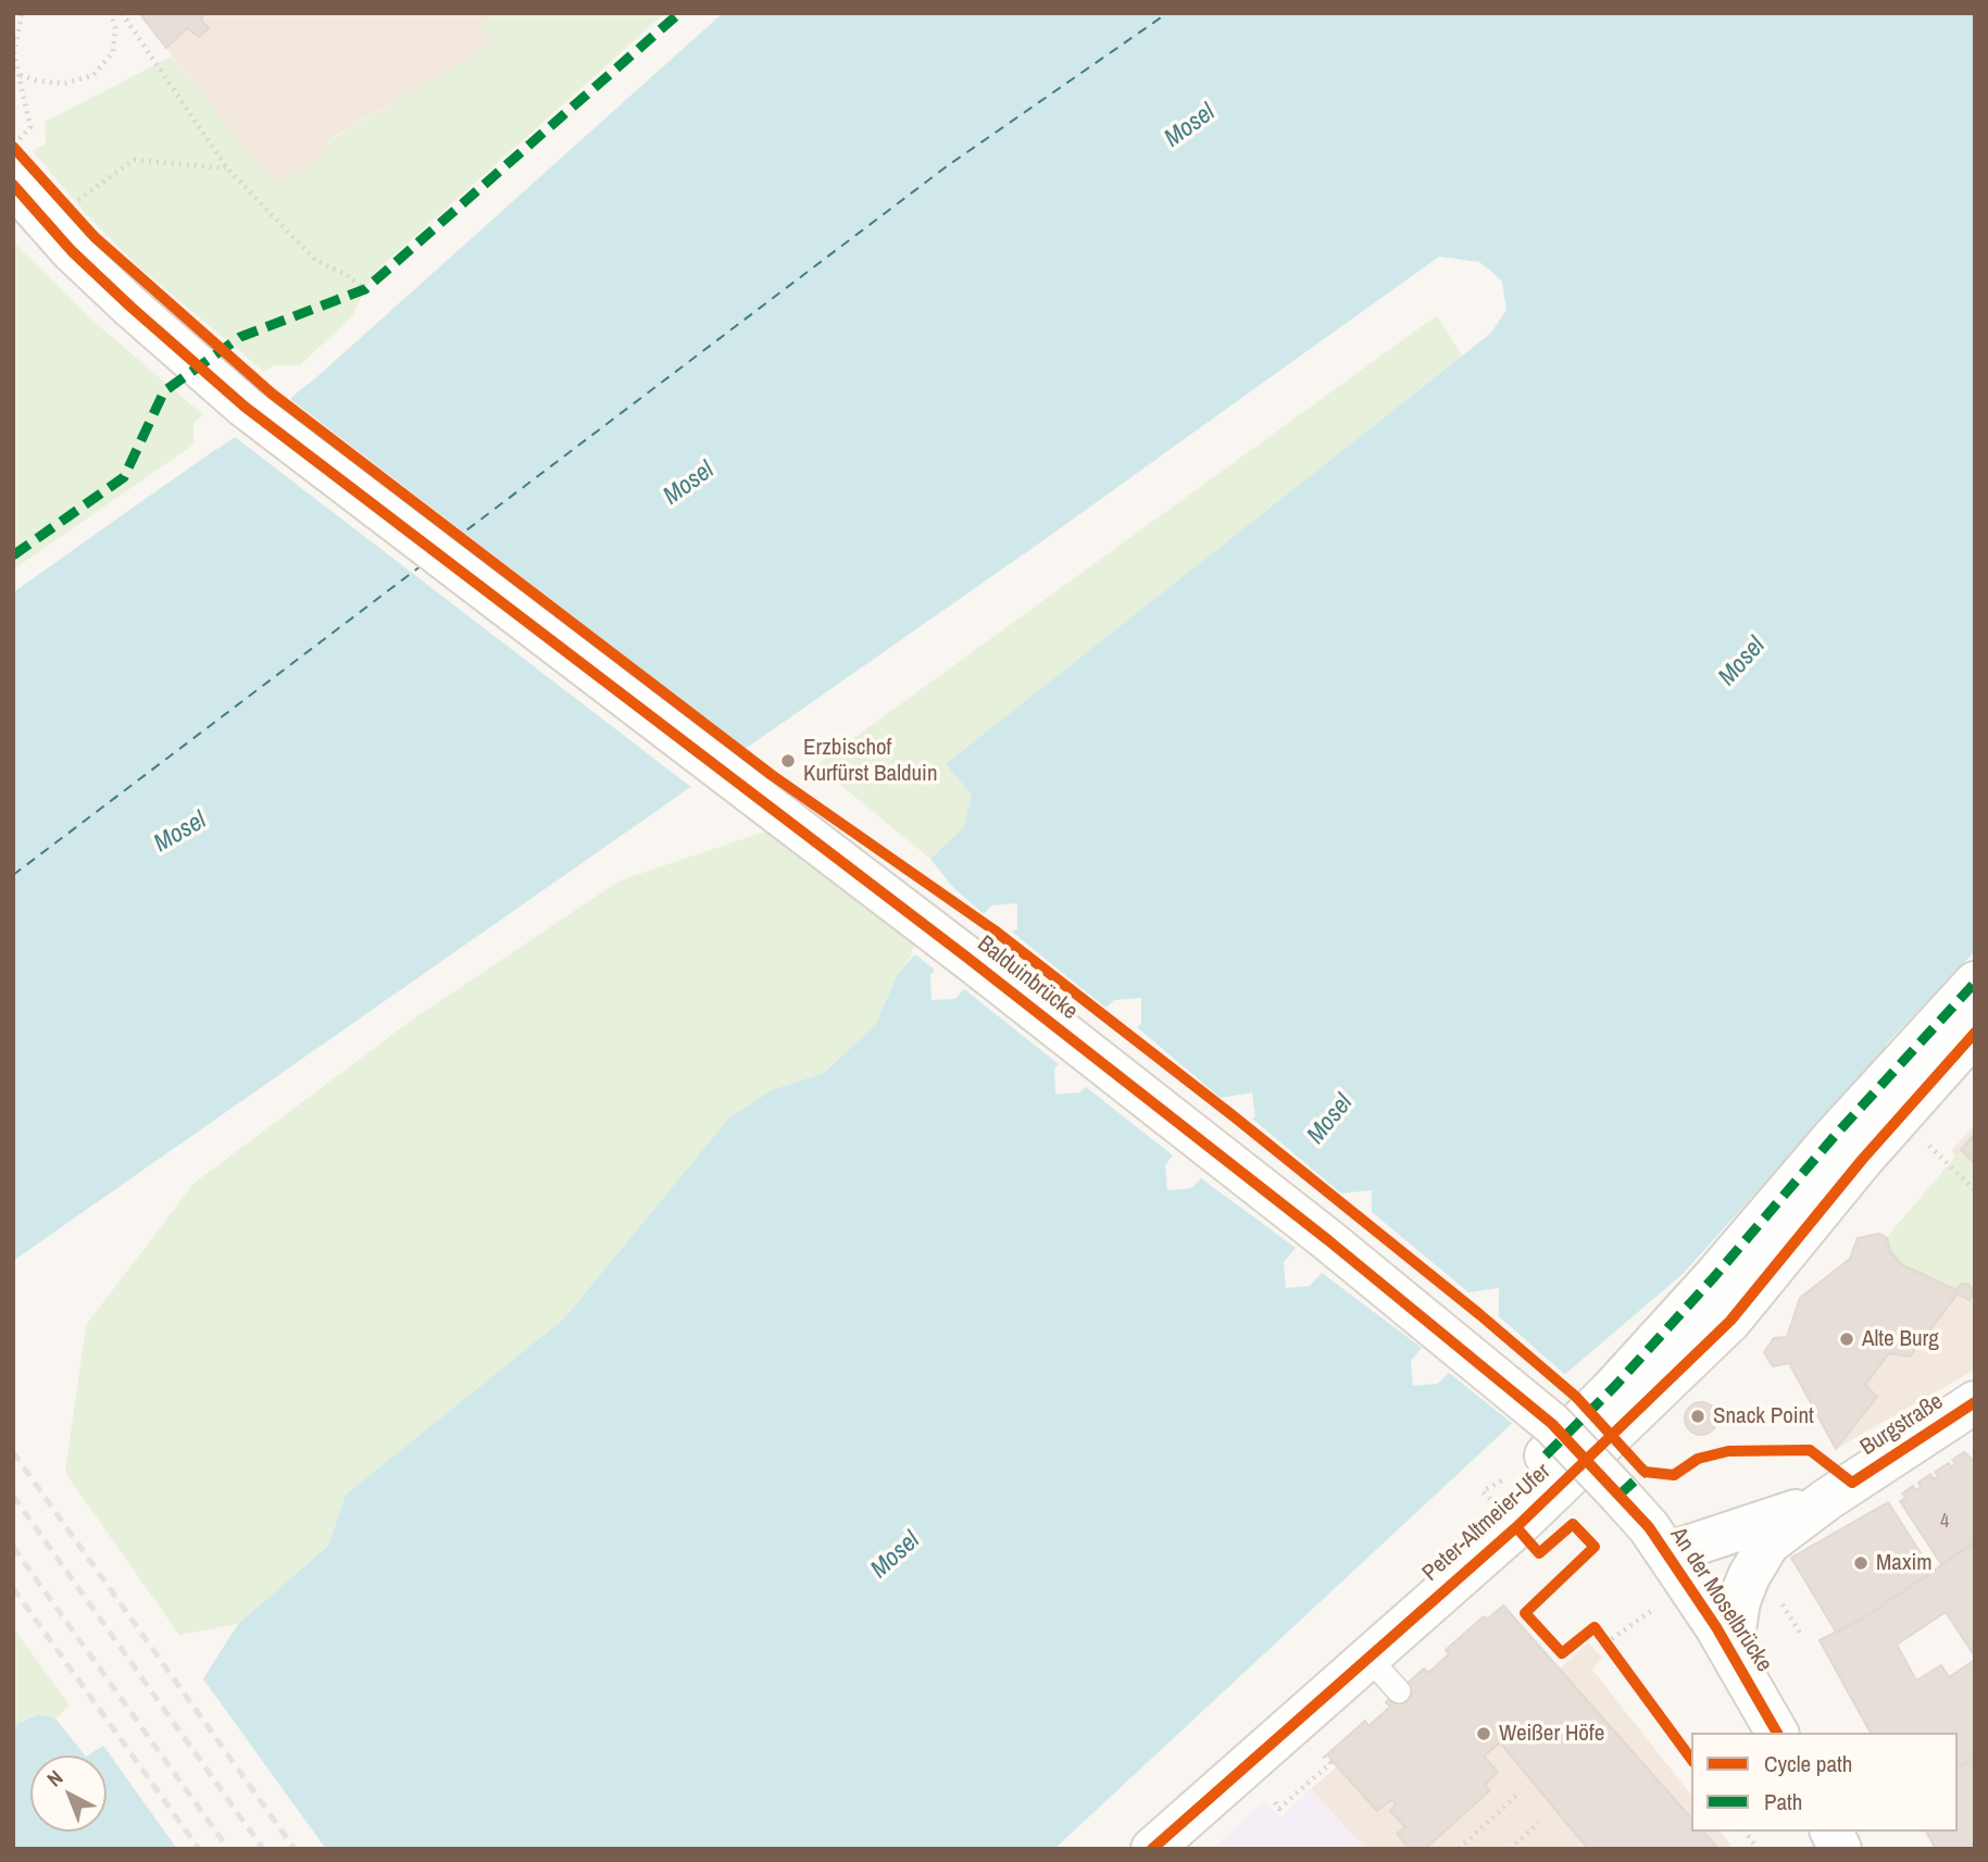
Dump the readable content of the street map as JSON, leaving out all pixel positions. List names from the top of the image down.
{
  "streets": {
    "street": [
      "Balduinbrücke",
      "Burgstraße",
      "Peter-Altmeier-Ufer",
      "An der Moselbrücke"
    ]
  },
  "crossings": [
    ["Balduinbrücke", "An der Moselbrücke"],
    ["Burgstraße", "An der Moselbrücke"]
  ],
  "water": ["Mosel"],
  "places": [
    "Erzbischof Kurfürst Balduin",
    "Alte Burg",
    "Snack Point",
    "Maxim",
    "Weißer Höfe"
  ],
  "house_numbers": ["4"],
  "legend": ["Cycle path", "Path"],
  "north": "top left"
}
